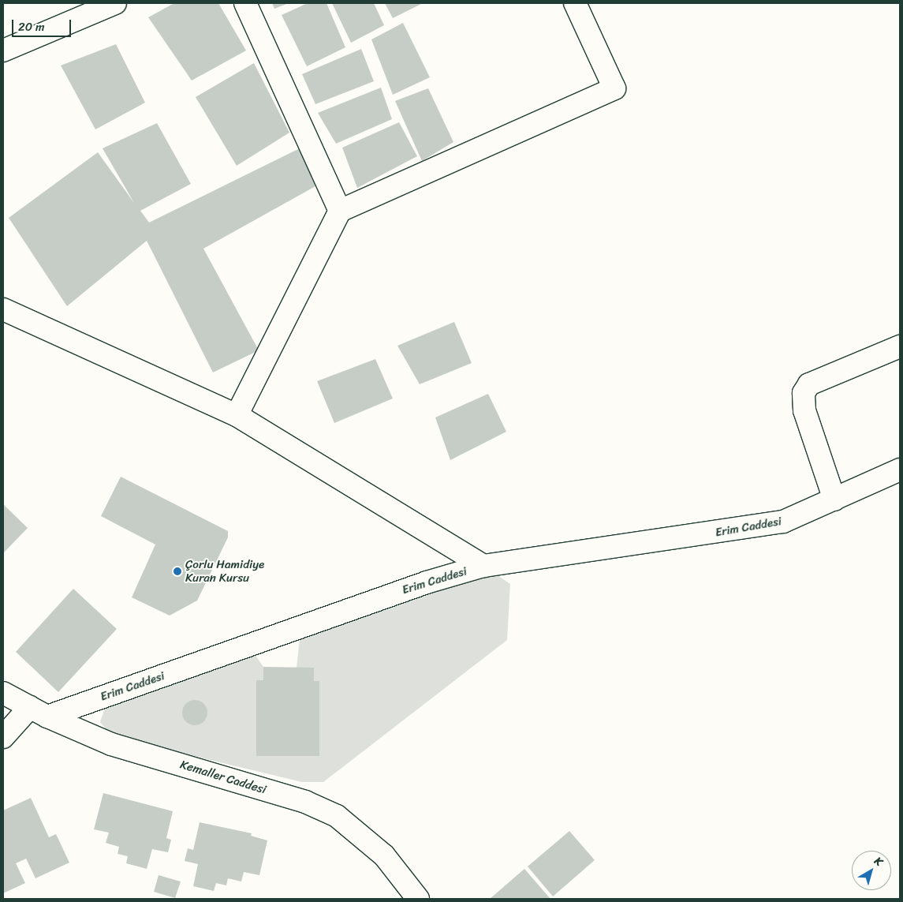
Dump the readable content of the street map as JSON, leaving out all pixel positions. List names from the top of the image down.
{
  "streets": {
    "street": ["Erim Caddesi", "Kemaller Caddesi"]
  },
  "crossings": [
    ["Erim Caddesi", "Kemaller Caddesi"]
  ],
  "places": ["Çorlu Hamidiye Kuran Kursu"],
  "scale_bar": "20 m",
  "north": "top right"
}
